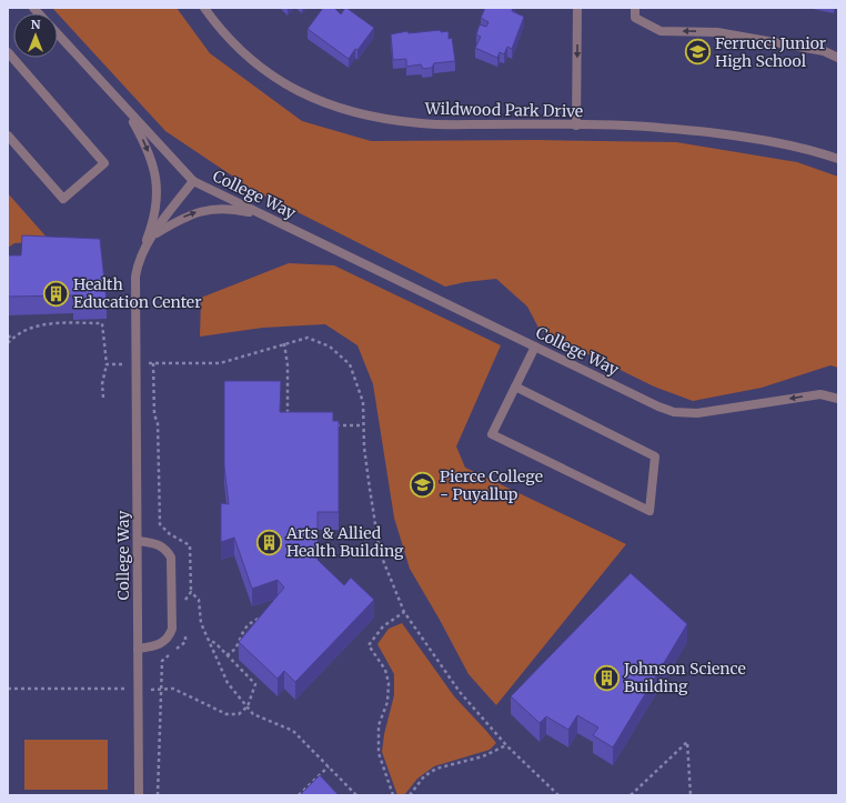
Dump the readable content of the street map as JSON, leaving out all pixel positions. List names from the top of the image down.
{
  "streets": {
    "street": ["Wildwood Park Drive", "College Way"]
  },
  "places": {
    "school or university": ["Ferrucci Junior High School", "Pierce College - Puyallup"],
    "building": ["Health Education Center", "Arts & Allied Health Building", "Johnson Science Building"]
  },
  "north": "top"
}
